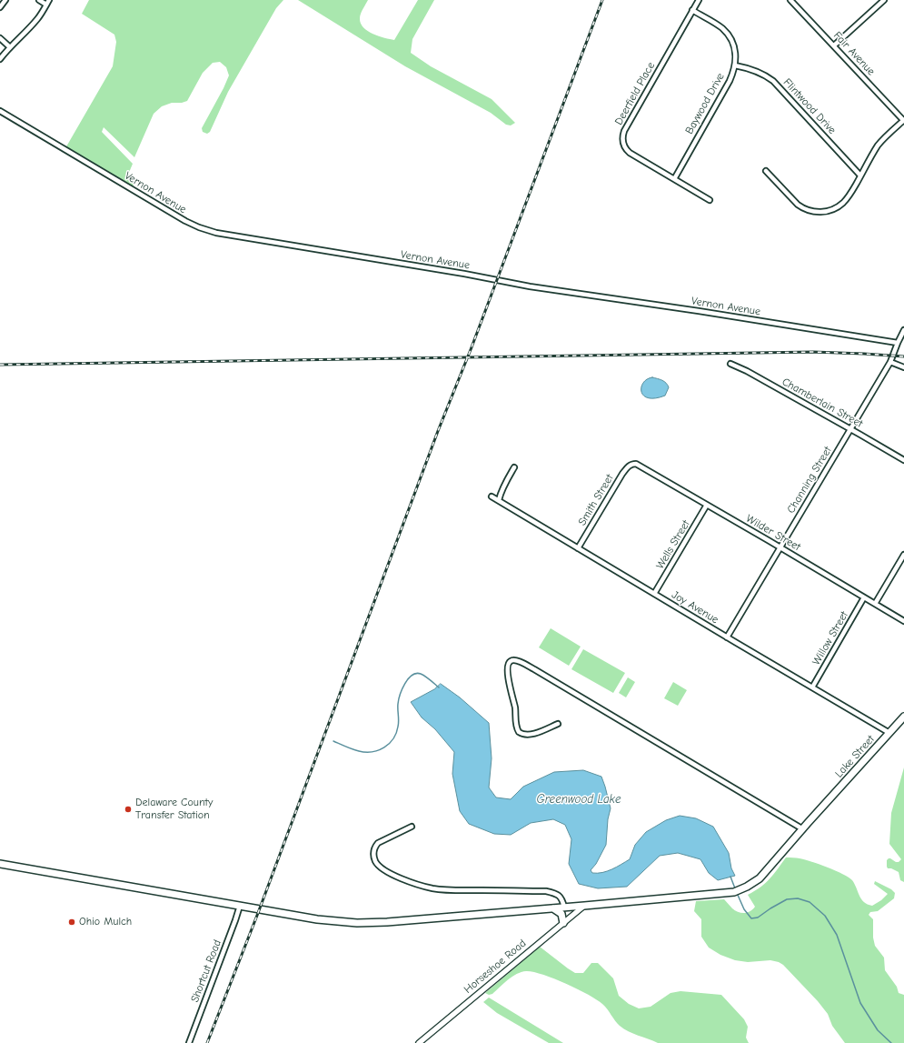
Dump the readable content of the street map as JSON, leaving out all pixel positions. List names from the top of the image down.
{
  "streets": {
    "main road": ["Lake Street"],
    "street": [
      "Fair Avenue",
      "Deerfield Place",
      "Baywood Drive",
      "Flintwood Drive",
      "Vernon Avenue",
      "Chamberlain Street",
      "Channing Street",
      "Smith Street",
      "Wilder Street",
      "Wells Street",
      "Joy Avenue",
      "Willow Street",
      "Horseshoe Road",
      "Shortcut Road"
    ]
  },
  "crossings": [
    ["Deerfield Place", "Baywood Drive"],
    ["Baywood Drive", "Flintwood Drive"],
    ["Vernon Avenue", "Channing Street"],
    ["Chamberlain Street", "Channing Street"],
    ["Channing Street", "Wilder Street"],
    ["Channing Street", "Joy Avenue"],
    ["Smith Street", "Wilder Street"],
    ["Smith Street", "Joy Avenue"],
    ["Wilder Street", "Wells Street"],
    ["Wilder Street", "Willow Street"],
    ["Wells Street", "Joy Avenue"],
    ["Joy Avenue", "Willow Street"],
    ["Joy Avenue", "Lake Street"],
    ["Lake Street", "Horseshoe Road"]
  ],
  "water": ["Greenwood Lake"],
  "places": ["Delaware County Transfer Station", "Ohio Mulch"]
}
